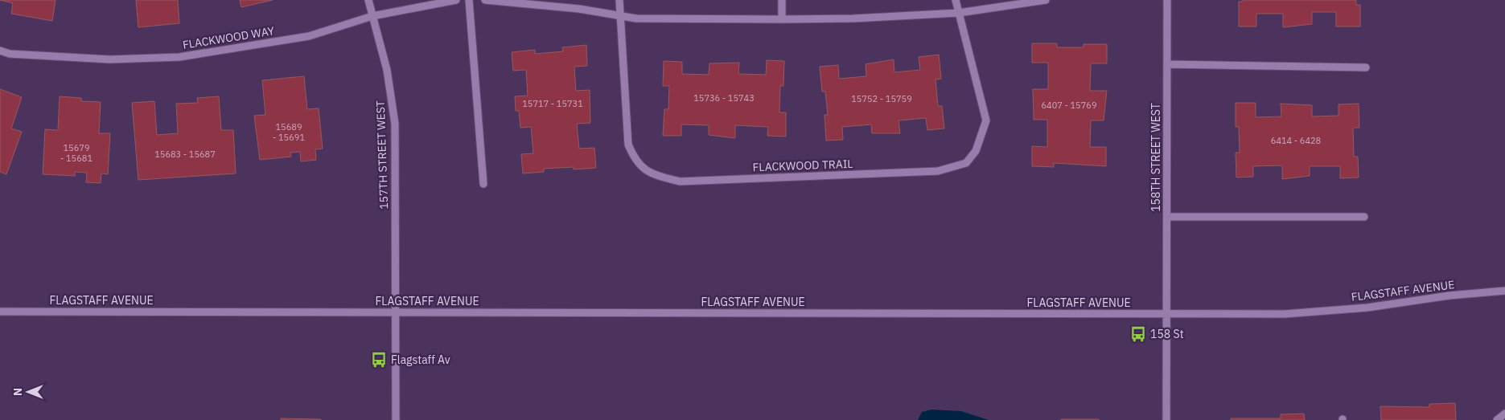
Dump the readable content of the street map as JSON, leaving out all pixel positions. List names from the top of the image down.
{
  "streets": {
    "street": [
      "FLACKWOOD WAY",
      "157TH STREET WEST",
      "158TH STREET WEST",
      "FLACKWOOD TRAIL",
      "FLAGSTAFF AVENUE"
    ]
  },
  "crossings": [
    ["FLACKWOOD WAY", "157TH STREET WEST"],
    ["157TH STREET WEST", "FLAGSTAFF AVENUE"],
    ["158TH STREET WEST", "FLAGSTAFF AVENUE"]
  ],
  "places": {
    "bus stop": ["158 St", "Flagstaff Av"]
  },
  "house_numbers": [
    "15736 - 15743",
    "15752 - 15759",
    "15717 - 15731",
    "6407 - 15769",
    "15689 - 15691",
    "6414 - 6428",
    "15679 - 15681",
    "15683 - 15687"
  ],
  "north": "left"
}
